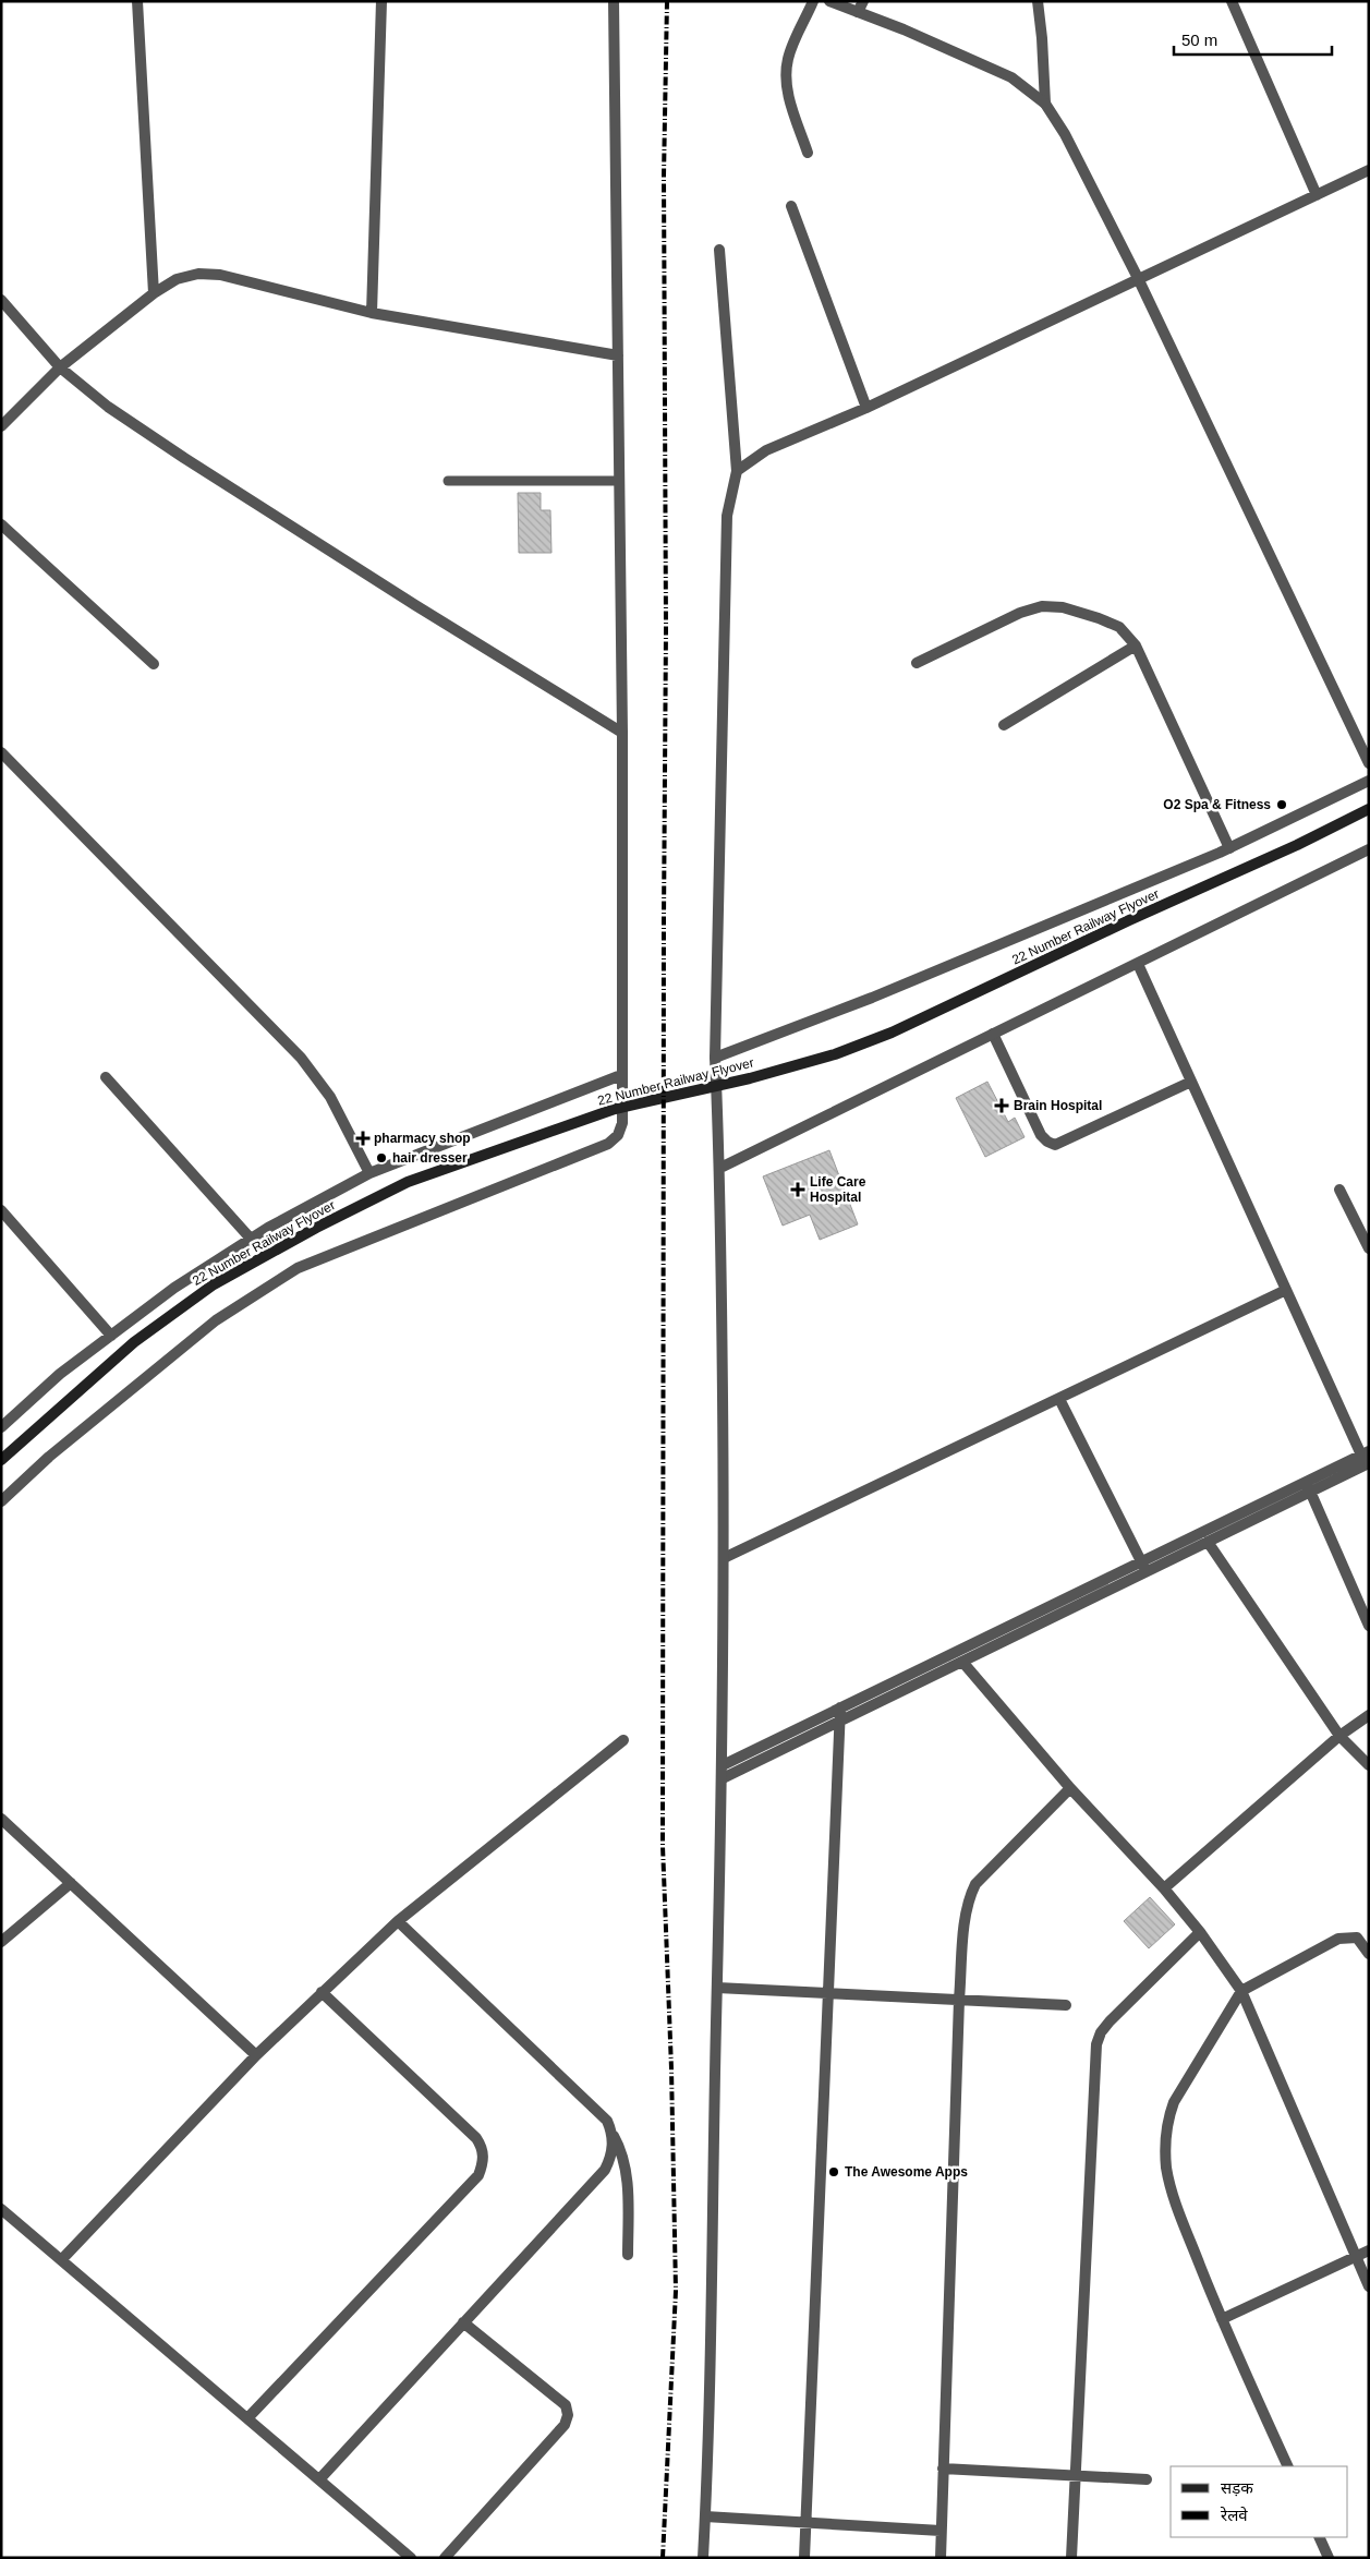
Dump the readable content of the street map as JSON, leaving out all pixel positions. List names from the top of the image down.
{
  "streets": {
    "main road": ["22 Number Railway Flyover"]
  },
  "places": {
    "other": ["O2 Spa & Fitness", "hair dresser", "The Awesome Apps"],
    "health": ["Brain Hospital", "pharmacy shop", "Life Care Hospital"]
  },
  "legend": ["सड़क", "रेलवे"],
  "scale_bar": "50 m"
}
